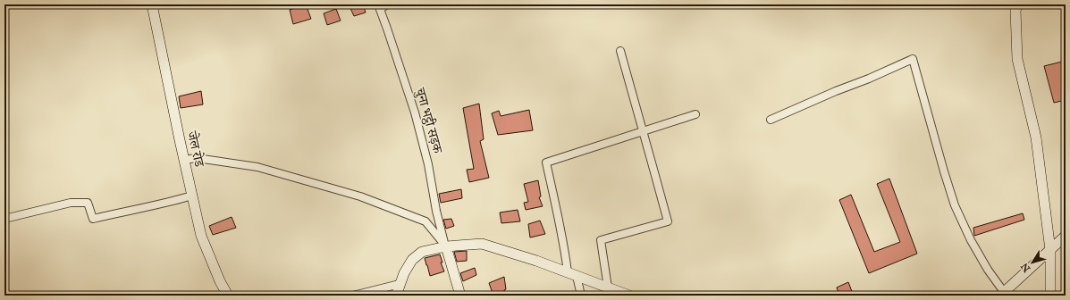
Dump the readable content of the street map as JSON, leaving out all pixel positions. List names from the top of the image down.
{
  "streets": {
    "street": ["चुना भट्ठी सड़क", "जेल रोड"]
  },
  "north": "bottom left"
}
